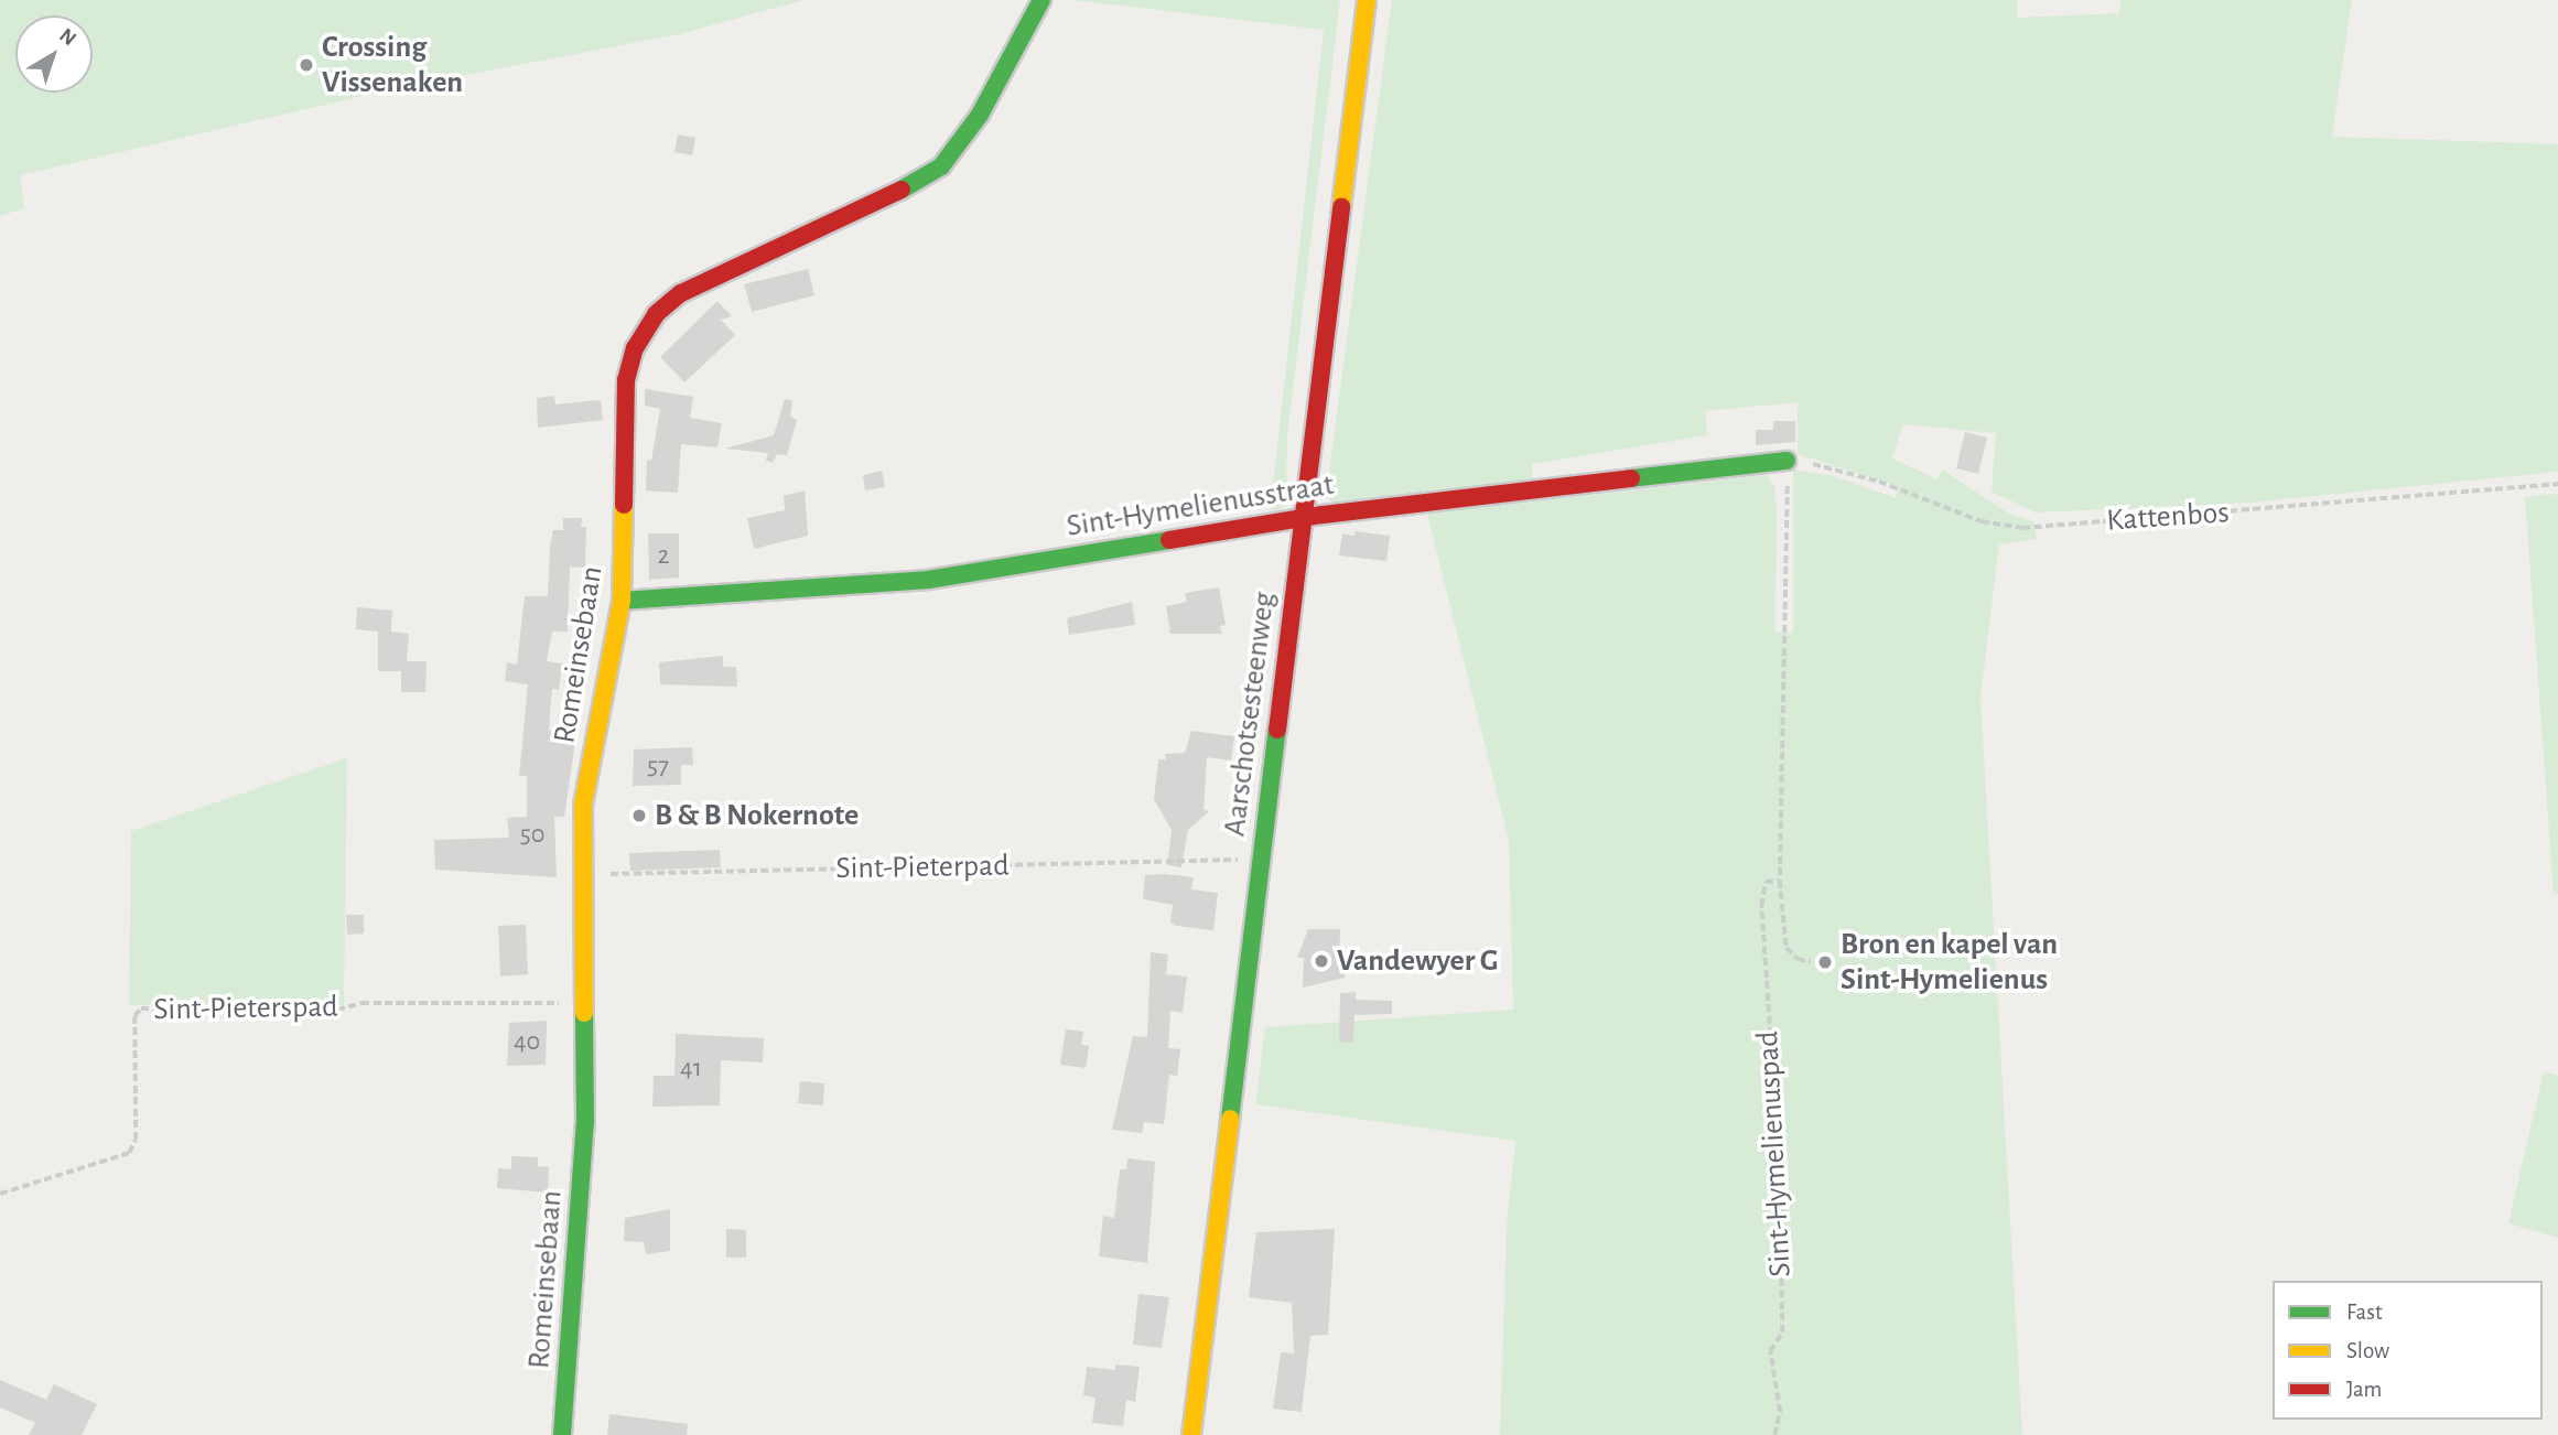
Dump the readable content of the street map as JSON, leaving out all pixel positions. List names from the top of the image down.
{
  "streets": {
    "street": ["Sint-Hymelienusstraat", "Romeinsebaan", "Aarschotsesteenweg"],
    "path": [
      "Kattenbos",
      "Sint-Pieterpad",
      "Sint-Pieterspad",
      "Sint-Hymelienuspad"
    ]
  },
  "crossings": [
    ["Sint-Hymelienusstraat", "Kattenbos"],
    ["Sint-Hymelienusstraat", "Romeinsebaan"],
    ["Sint-Hymelienusstraat", "Aarschotsesteenweg"],
    ["Romeinsebaan", "Sint-Pieterpad"],
    ["Romeinsebaan", "Sint-Pieterspad"],
    ["Aarschotsesteenweg", "Sint-Pieterpad"]
  ],
  "places": [
    "Crossing Vissenaken",
    "B & B Nokernote",
    "Vandewyer G",
    "Bron en kapel van Sint-Hymelienus"
  ],
  "house_numbers": [
    "2",
    "57",
    "50",
    "40",
    "41"
  ],
  "legend": ["Fast", "Slow", "Jam"],
  "north": "top right"
}
